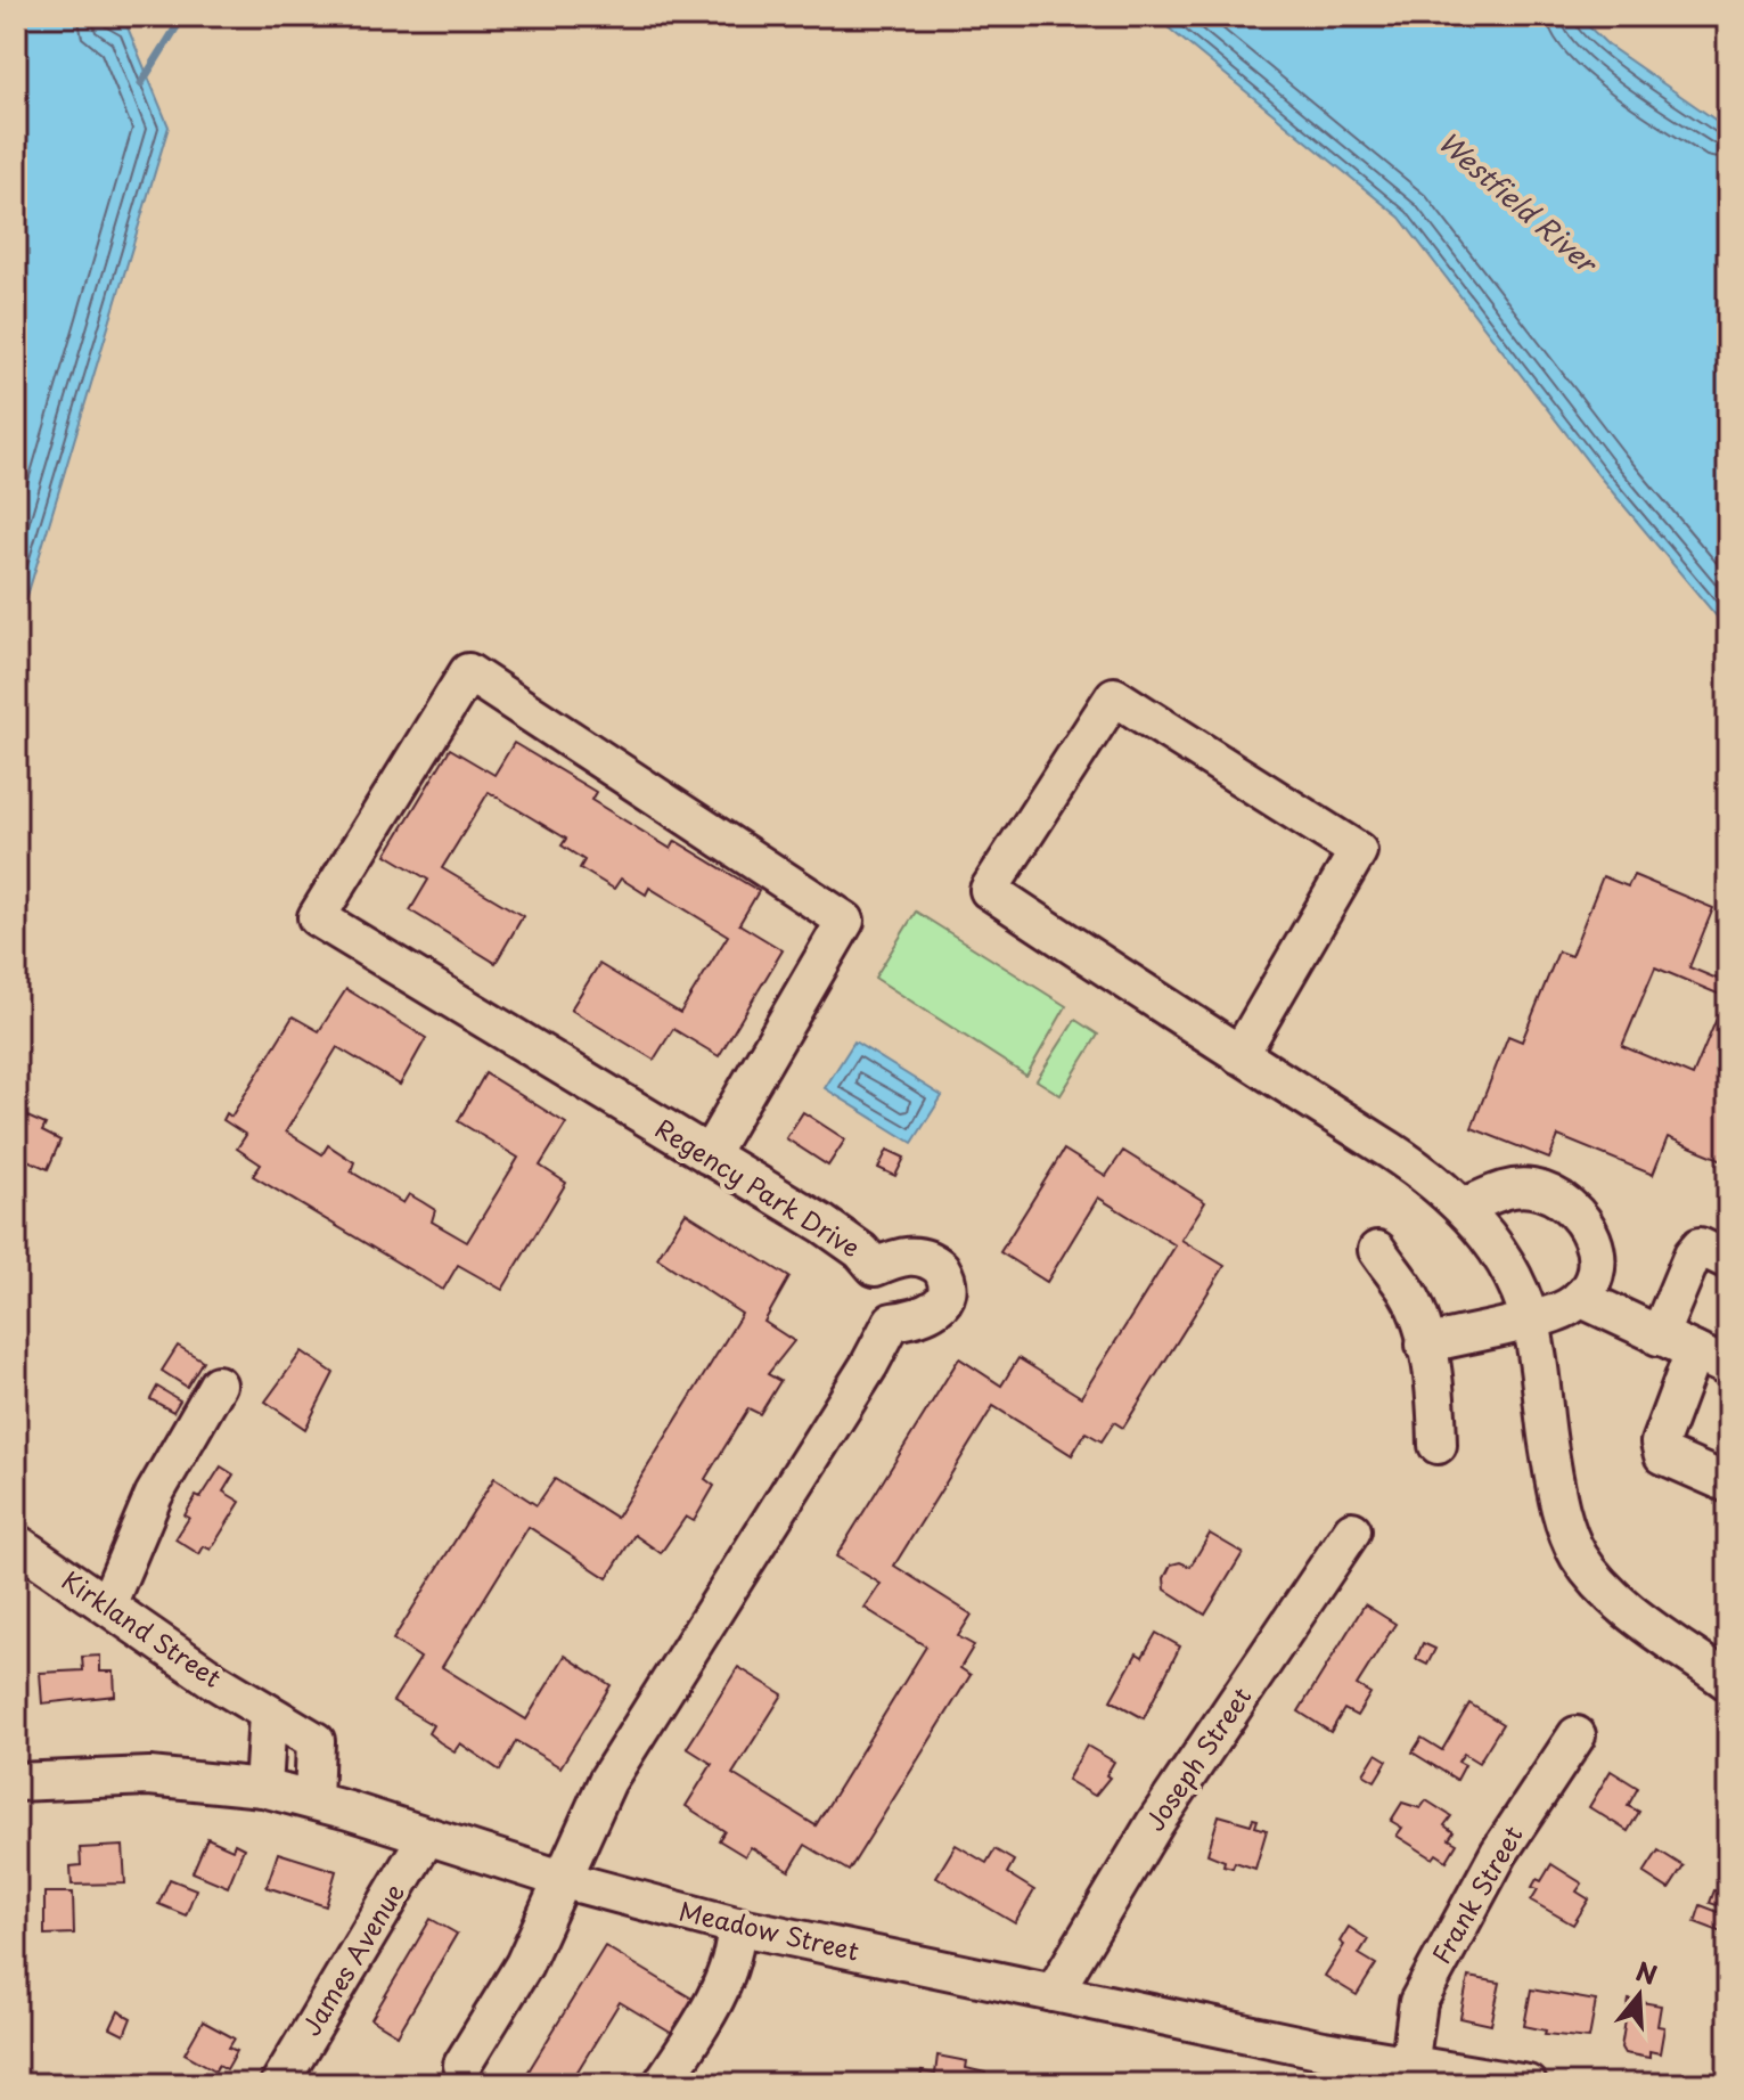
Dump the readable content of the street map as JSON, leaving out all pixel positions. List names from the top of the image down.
{
  "streets": {
    "street": [
      "Regency Park Drive",
      "Kirkland Street",
      "Joseph Street",
      "Frank Street",
      "Meadow Street",
      "James Avenue"
    ]
  },
  "crossings": [
    ["Regency Park Drive", "Meadow Street"],
    ["Kirkland Street", "Meadow Street"],
    ["Joseph Street", "Meadow Street"],
    ["Frank Street", "Meadow Street"],
    ["Meadow Street", "James Avenue"]
  ],
  "water": ["Westfield River"],
  "north": "top"
}
